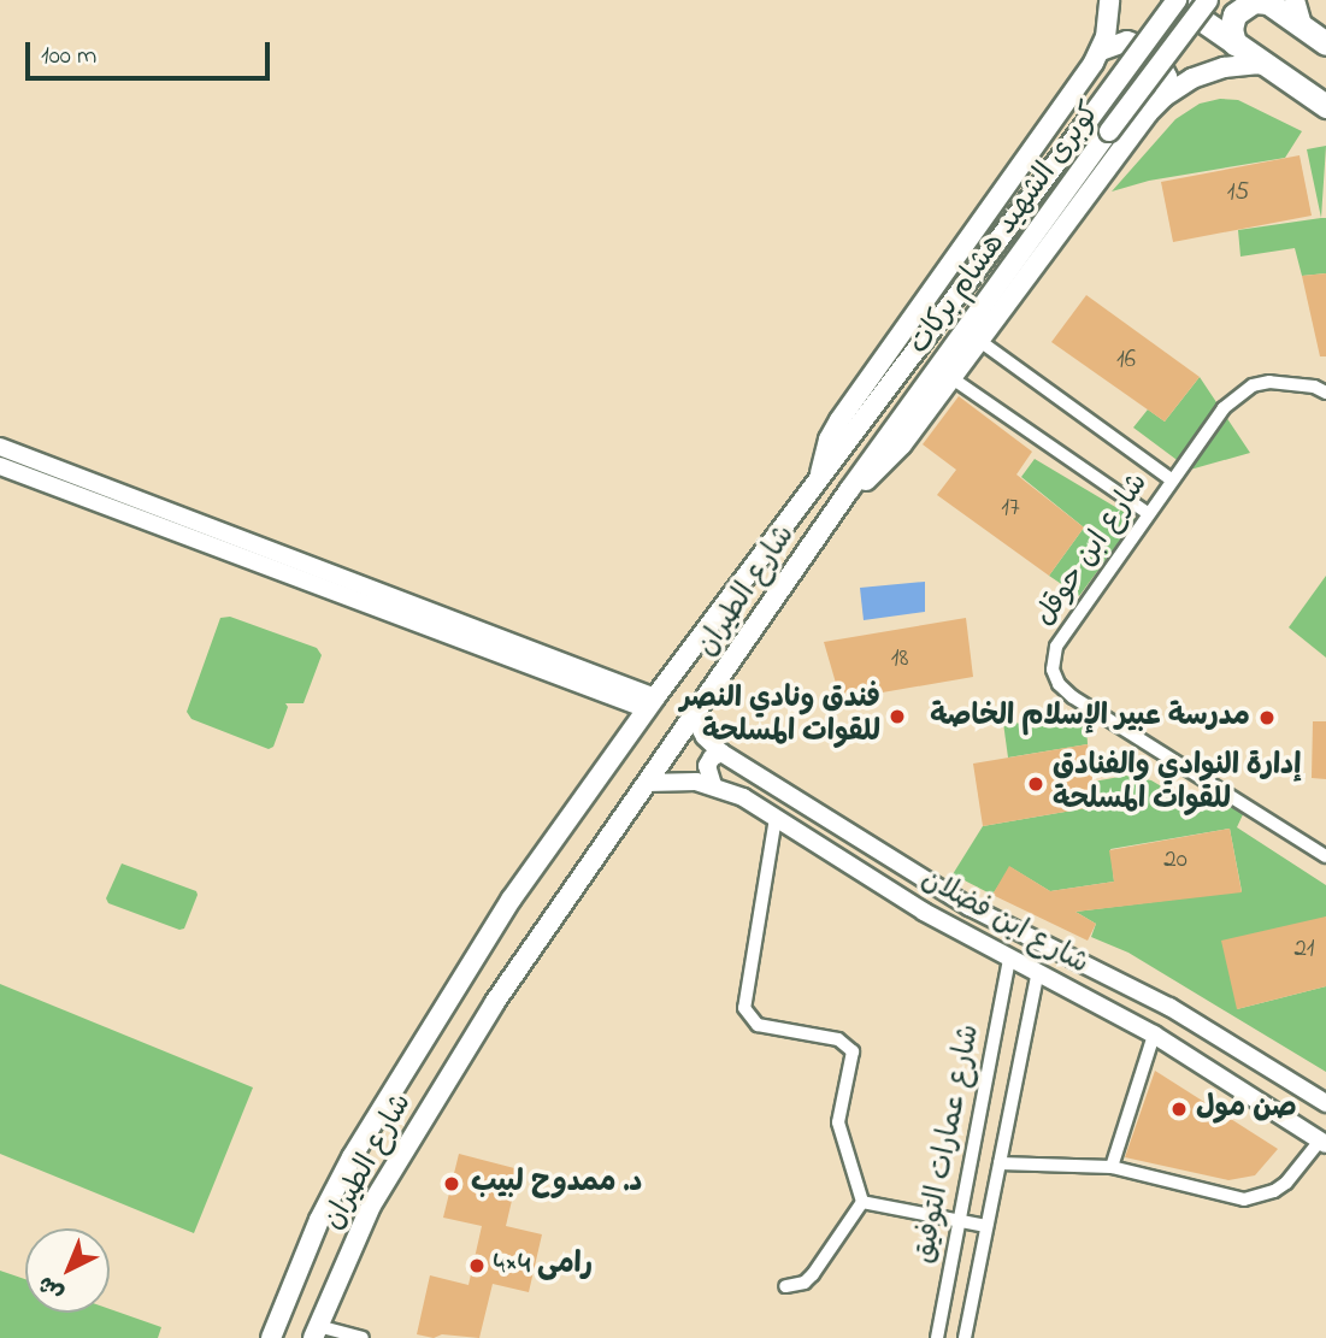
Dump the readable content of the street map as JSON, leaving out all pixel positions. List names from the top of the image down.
{
  "streets": {
    "main road": ["كوبرى الشهيد هشام بركات", "شارع الطيران"],
    "street": ["شارع ابن حوقل", "شارع ابن فضلان", "شارع عمارات التوفيق"]
  },
  "crossings": [
    ["كوبرى الشهيد هشام بركات", "شارع الطيران"],
    ["شارع الطيران", "شارع ابن فضلان"],
    ["شارع ابن فضلان", "شارع عمارات التوفيق"]
  ],
  "places": [
    "فندق ونادي النصر للقوات المسلحة",
    "مدرسة عبير الإسلام الخاصة",
    "إدارة النوادي والفنادق للقوات المسلحة",
    "صن مول",
    "د. ممدوح لبيب",
    "رامى 4×4"
  ],
  "house_numbers": [
    "15",
    "16",
    "17",
    "18",
    "20",
    "21"
  ],
  "scale_bar": "100 m",
  "north": "bottom left"
}
